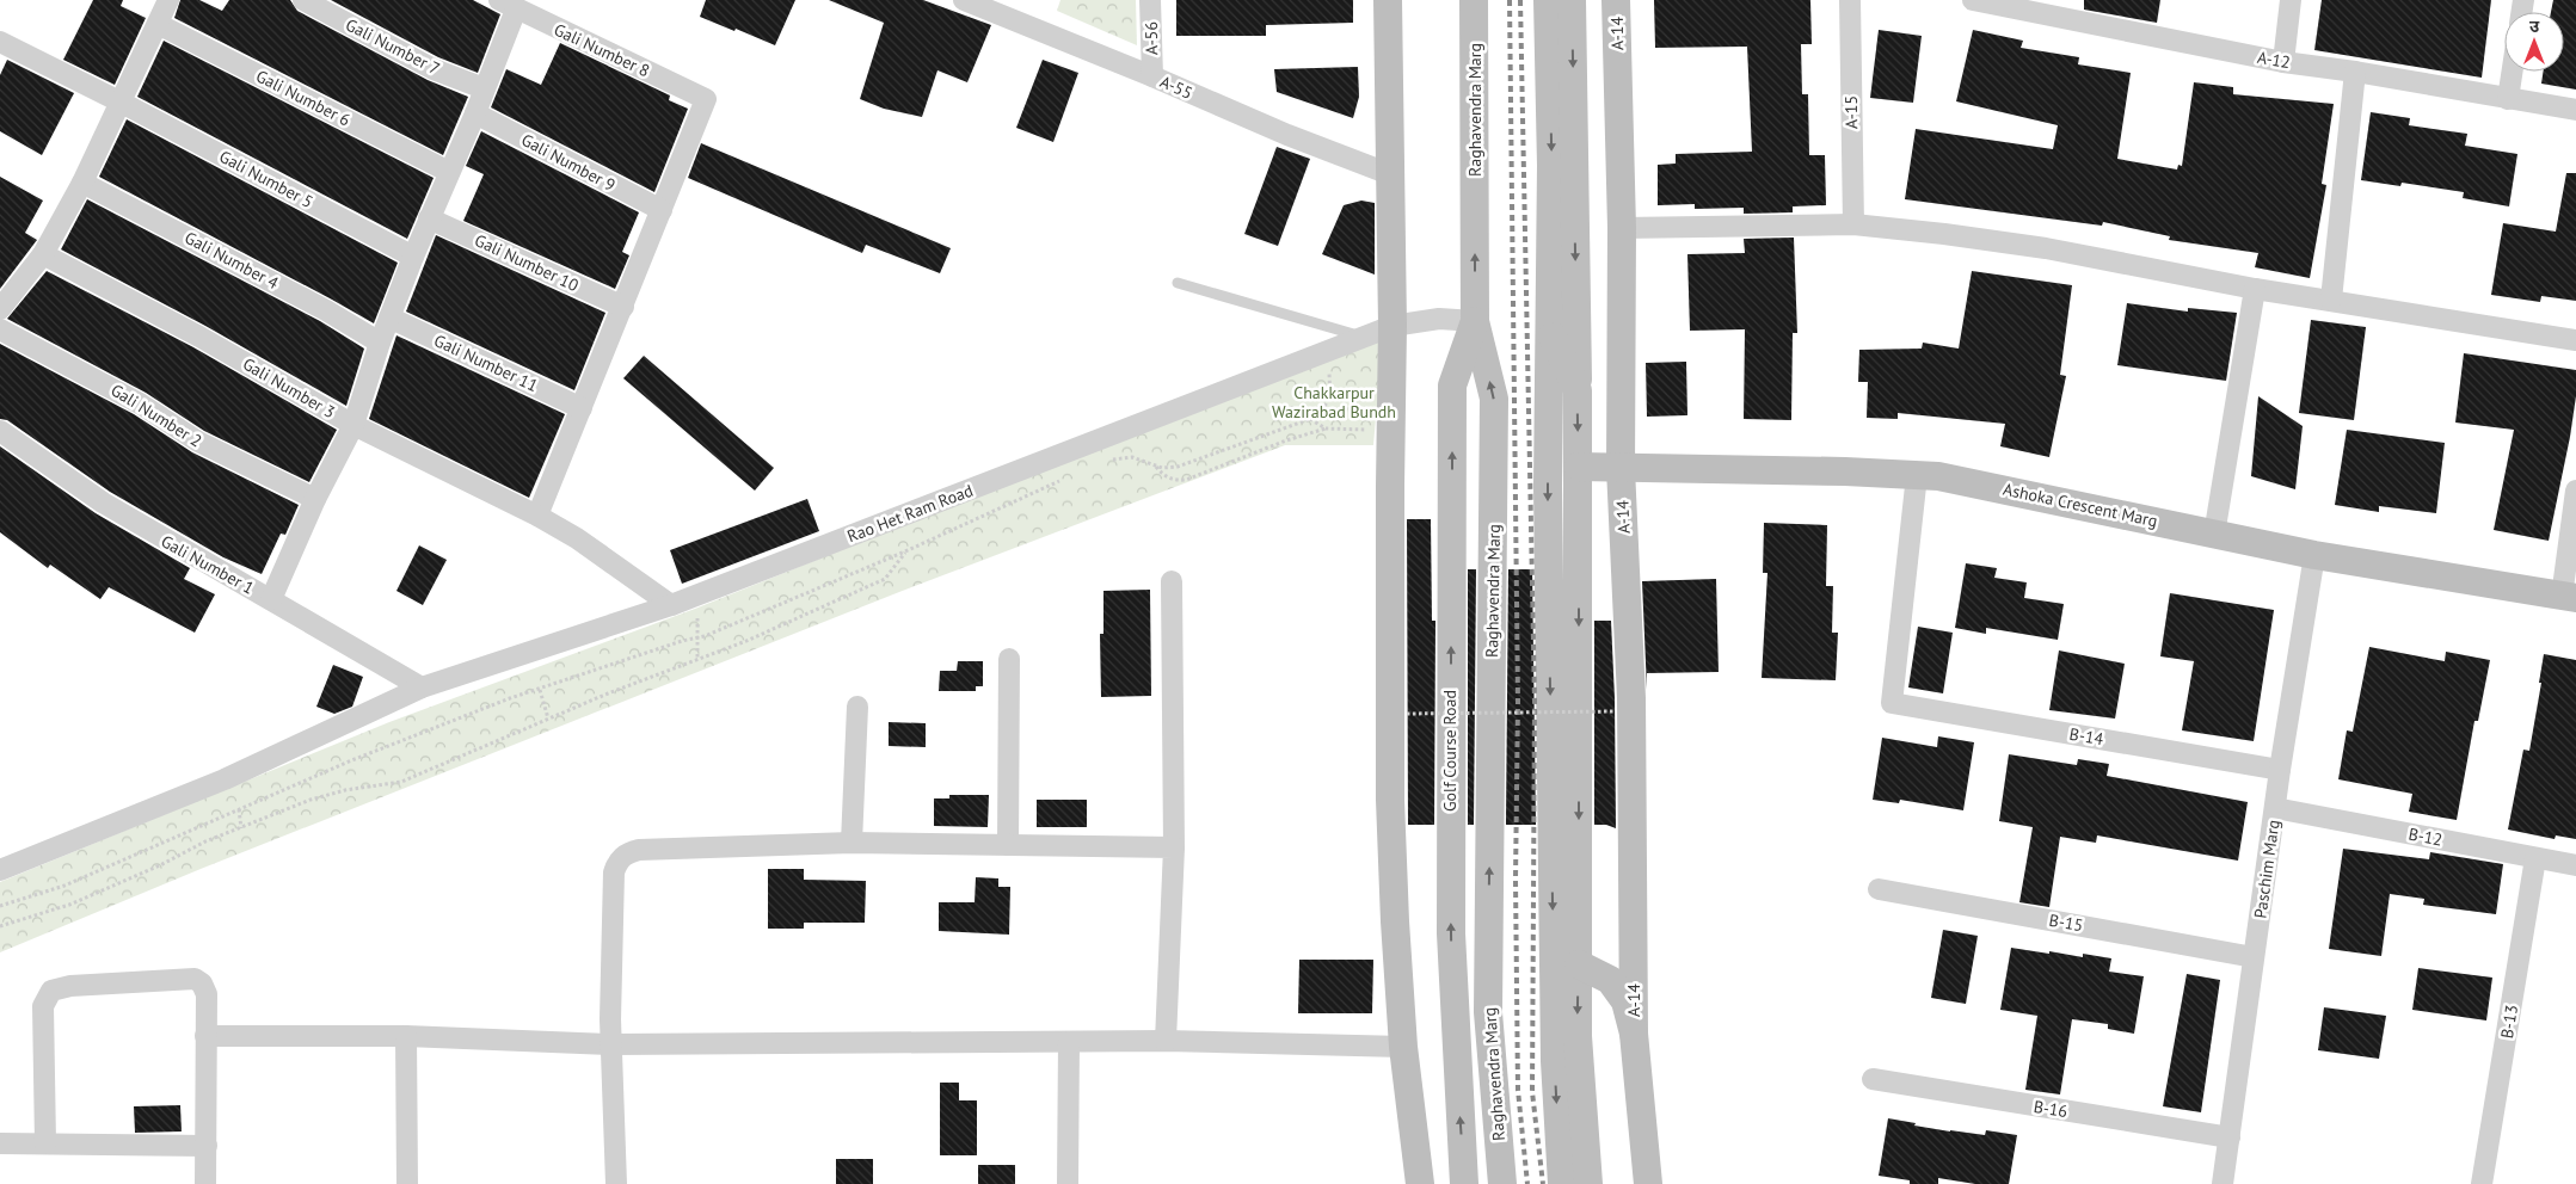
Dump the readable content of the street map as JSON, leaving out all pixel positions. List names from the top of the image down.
{
  "streets": {
    "street": [
      "A-14",
      "A-56",
      "Gali Number 7",
      "Gali Number 8",
      "A-12",
      "A-55",
      "Gali Number 6",
      "Raghavendra Marg",
      "A-15",
      "Gali Number 9",
      "Gali Number 5",
      "Gali Number 4",
      "Gali Number 10",
      "Gali Number 11",
      "Gali Number 3",
      "Gali Number 2",
      "Ashoka Crescent Marg",
      "Rao Het Ram Road",
      "Gali Number 1",
      "B-14",
      "Golf Course Road",
      "B-12",
      "Paschim Marg",
      "B-15",
      "B-13",
      "B-16"
    ]
  },
  "crossings": [
    ["A-14", "Ashoka Crescent Marg"],
    ["A-56", "A-55"],
    ["Gali Number 8", "Gali Number 9"],
    ["Raghavendra Marg", "Rao Het Ram Road"],
    ["Raghavendra Marg", "Golf Course Road"],
    ["Gali Number 3", "Rao Het Ram Road"],
    ["Ashoka Crescent Marg", "B-14"],
    ["Ashoka Crescent Marg", "Paschim Marg"],
    ["Rao Het Ram Road", "Gali Number 1"],
    ["Rao Het Ram Road", "Golf Course Road"],
    ["B-14", "Paschim Marg"],
    ["B-12", "Paschim Marg"],
    ["B-12", "B-13"],
    ["Paschim Marg", "B-15"],
    ["Paschim Marg", "B-16"]
  ],
  "parks": ["Chakkarpur Wazirabad Bundh"],
  "north": "top"
}
